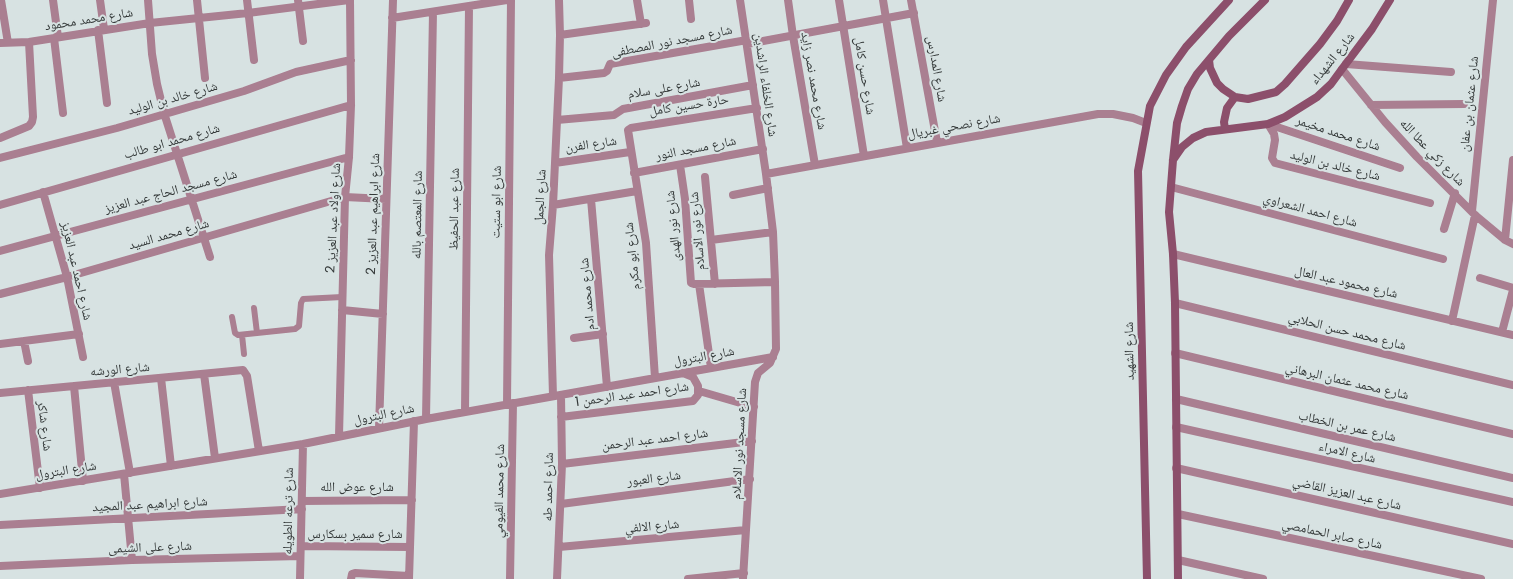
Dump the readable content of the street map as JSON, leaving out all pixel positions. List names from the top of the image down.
{
  "streets": {
    "street": [
      "شارع محمد محمود",
      "شارع مسجد نور المصطفى",
      "شارع الشهداء",
      "شارع المدارس",
      "شارع حسن كامل",
      "شارع محمد نصر زايد",
      "شارع الخلفاء الراشدين",
      "شارع على سلام",
      "شارع خالد بن الوليد",
      "شارع عثمان بن عفان",
      "حارة حسين كامل",
      "شارع نصحي غبريال",
      "شارع محمد مخيمر",
      "شارع محمد ابو طالب",
      "شارع الفرن",
      "شارع مسجد النور",
      "شارع زكي عطا الله",
      "شارع مسجد الحاج عبد العزيز",
      "شارع الجمل",
      "شارع ابو ستيت",
      "شارع عبد الحفيظ",
      "شارع احمد الشعراوي",
      "شارع ابراهيم عبد العزيز 2",
      "شارع المعتصم بالله",
      "شارع اولاد عبد العزيز 2",
      "شارع نور الهدى",
      "شارع نور الاسلام",
      "شارع محمد السيد",
      "شارع ابو مكرم",
      "شارع احمد عبد العزيز",
      "شارع محمود عبد العال",
      "شارع محمد ادم",
      "شارع محمد حسن الحلابي",
      "شارع الشهيد",
      "شارع البترول",
      "شارع الورشه",
      "شارع محمد عثمان البرهاني",
      "شارع احمد عبد الرحمن 1",
      "شارع شاكر",
      "شارع عمر بن الخطاب",
      "شارع احمد عبد الرحمن",
      "شارع مسجد نور الاسلام",
      "شارع الامراء",
      "شارع العبور",
      "شارع احمد طه",
      "شارع عوض الله",
      "شارع محمد الفيومي",
      "شارع عبد العزيز القاضي",
      "شارع ابراهيم عبد المجيد",
      "شارع ترعه الطويله",
      "شارع الالفي",
      "شارع سمير بسكارس",
      "شارع صابر الحمامصي",
      "شارع على الشيمى"
    ]
  },
  "crossings": [
    ["شارع محمد محمود", "شارع اولاد عبد العزيز 2"],
    ["شارع مسجد نور المصطفى", "شارع المدارس"],
    ["شارع مسجد نور المصطفى", "شارع حسن كامل"],
    ["شارع مسجد نور المصطفى", "شارع محمد نصر زايد"],
    ["شارع مسجد نور المصطفى", "شارع الخلفاء الراشدين"],
    ["شارع مسجد نور المصطفى", "شارع الجمل"],
    ["شارع الشهداء", "شارع خالد بن الوليد"],
    ["شارع الشهداء", "شارع محمد مخيمر"],
    ["شارع الشهداء", "شارع زكي عطا الله"],
    ["شارع المدارس", "شارع نصحي غبريال"],
    ["شارع حسن كامل", "شارع نصحي غبريال"],
    ["شارع محمد نصر زايد", "شارع نصحي غبريال"],
    ["شارع الخلفاء الراشدين", "شارع على سلام"],
    ["شارع الخلفاء الراشدين", "حارة حسين كامل"],
    ["شارع الخلفاء الراشدين", "شارع نصحي غبريال"],
    ["شارع الخلفاء الراشدين", "شارع مسجد النور"],
    ["شارع على سلام", "شارع الجمل"],
    ["شارع خالد بن الوليد", "شارع محمد مخيمر"],
    ["شارع خالد بن الوليد", "شارع اولاد عبد العزيز 2"],
    ["شارع عثمان بن عفان", "شارع زكي عطا الله"],
    ["شارع عثمان بن عفان", "شارع محمود عبد العال"],
    ["حارة حسين كامل", "شارع ابو مكرم"],
    ["شارع نصحي غبريال", "شارع الشهيد"],
    ["شارع محمد ابو طالب", "شارع اولاد عبد العزيز 2"],
    ["شارع محمد ابو طالب", "شارع احمد عبد العزيز"],
    ["شارع الفرن", "شارع الجمل"],
    ["شارع الفرن", "شارع ابو مكرم"],
    ["شارع مسجد النور", "شارع نور الهدى"],
    ["شارع مسجد النور", "شارع ابو مكرم"],
    ["شارع مسجد الحاج عبد العزيز", "شارع اولاد عبد العزيز 2"],
    ["شارع مسجد الحاج عبد العزيز", "شارع احمد عبد العزيز"],
    ["شارع الجمل", "شارع البترول"],
    ["شارع ابو ستيت", "شارع البترول"],
    ["شارع ابو ستيت", "شارع محمد الفيومي"],
    ["شارع عبد الحفيظ", "شارع البترول"],
    ["شارع ابراهيم عبد العزيز 2", "شارع محمد السيد"],
    ["شارع ابراهيم عبد العزيز 2", "شارع البترول"],
    ["شارع المعتصم بالله", "شارع البترول"],
    ["شارع اولاد عبد العزيز 2", "شارع محمد السيد"],
    ["شارع اولاد عبد العزيز 2", "شارع البترول"],
    ["شارع نور الهدى", "شارع البترول"],
    ["شارع محمد السيد", "شارع احمد عبد العزيز"],
    ["شارع ابو مكرم", "شارع البترول"],
    ["شارع محمد ادم", "شارع البترول"],
    ["شارع البترول", "شارع الورشه"],
    ["شارع البترول", "شارع احمد عبد الرحمن 1"],
    ["شارع البترول", "شارع شاكر"],
    ["شارع البترول", "شارع مسجد نور الاسلام"],
    ["شارع البترول", "شارع احمد طه"],
    ["شارع البترول", "شارع محمد الفيومي"],
    ["شارع البترول", "شارع ترعه الطويله"],
    ["شارع الورشه", "شارع شاكر"],
    ["شارع احمد عبد الرحمن 1", "شارع احمد طه"],
    ["شارع احمد عبد الرحمن", "شارع مسجد نور الاسلام"],
    ["شارع احمد عبد الرحمن", "شارع احمد طه"],
    ["شارع مسجد نور الاسلام", "شارع العبور"],
    ["شارع مسجد نور الاسلام", "شارع الالفي"],
    ["شارع العبور", "شارع احمد طه"],
    ["شارع احمد طه", "شارع الالفي"],
    ["شارع عوض الله", "شارع ابراهيم عبد المجيد"],
    ["شارع عوض الله", "شارع ترعه الطويله"],
    ["شارع ابراهيم عبد المجيد", "شارع ترعه الطويله"],
    ["شارع ترعه الطويله", "شارع سمير بسكارس"],
    ["شارع ترعه الطويله", "شارع على الشيمى"]
  ]
}
